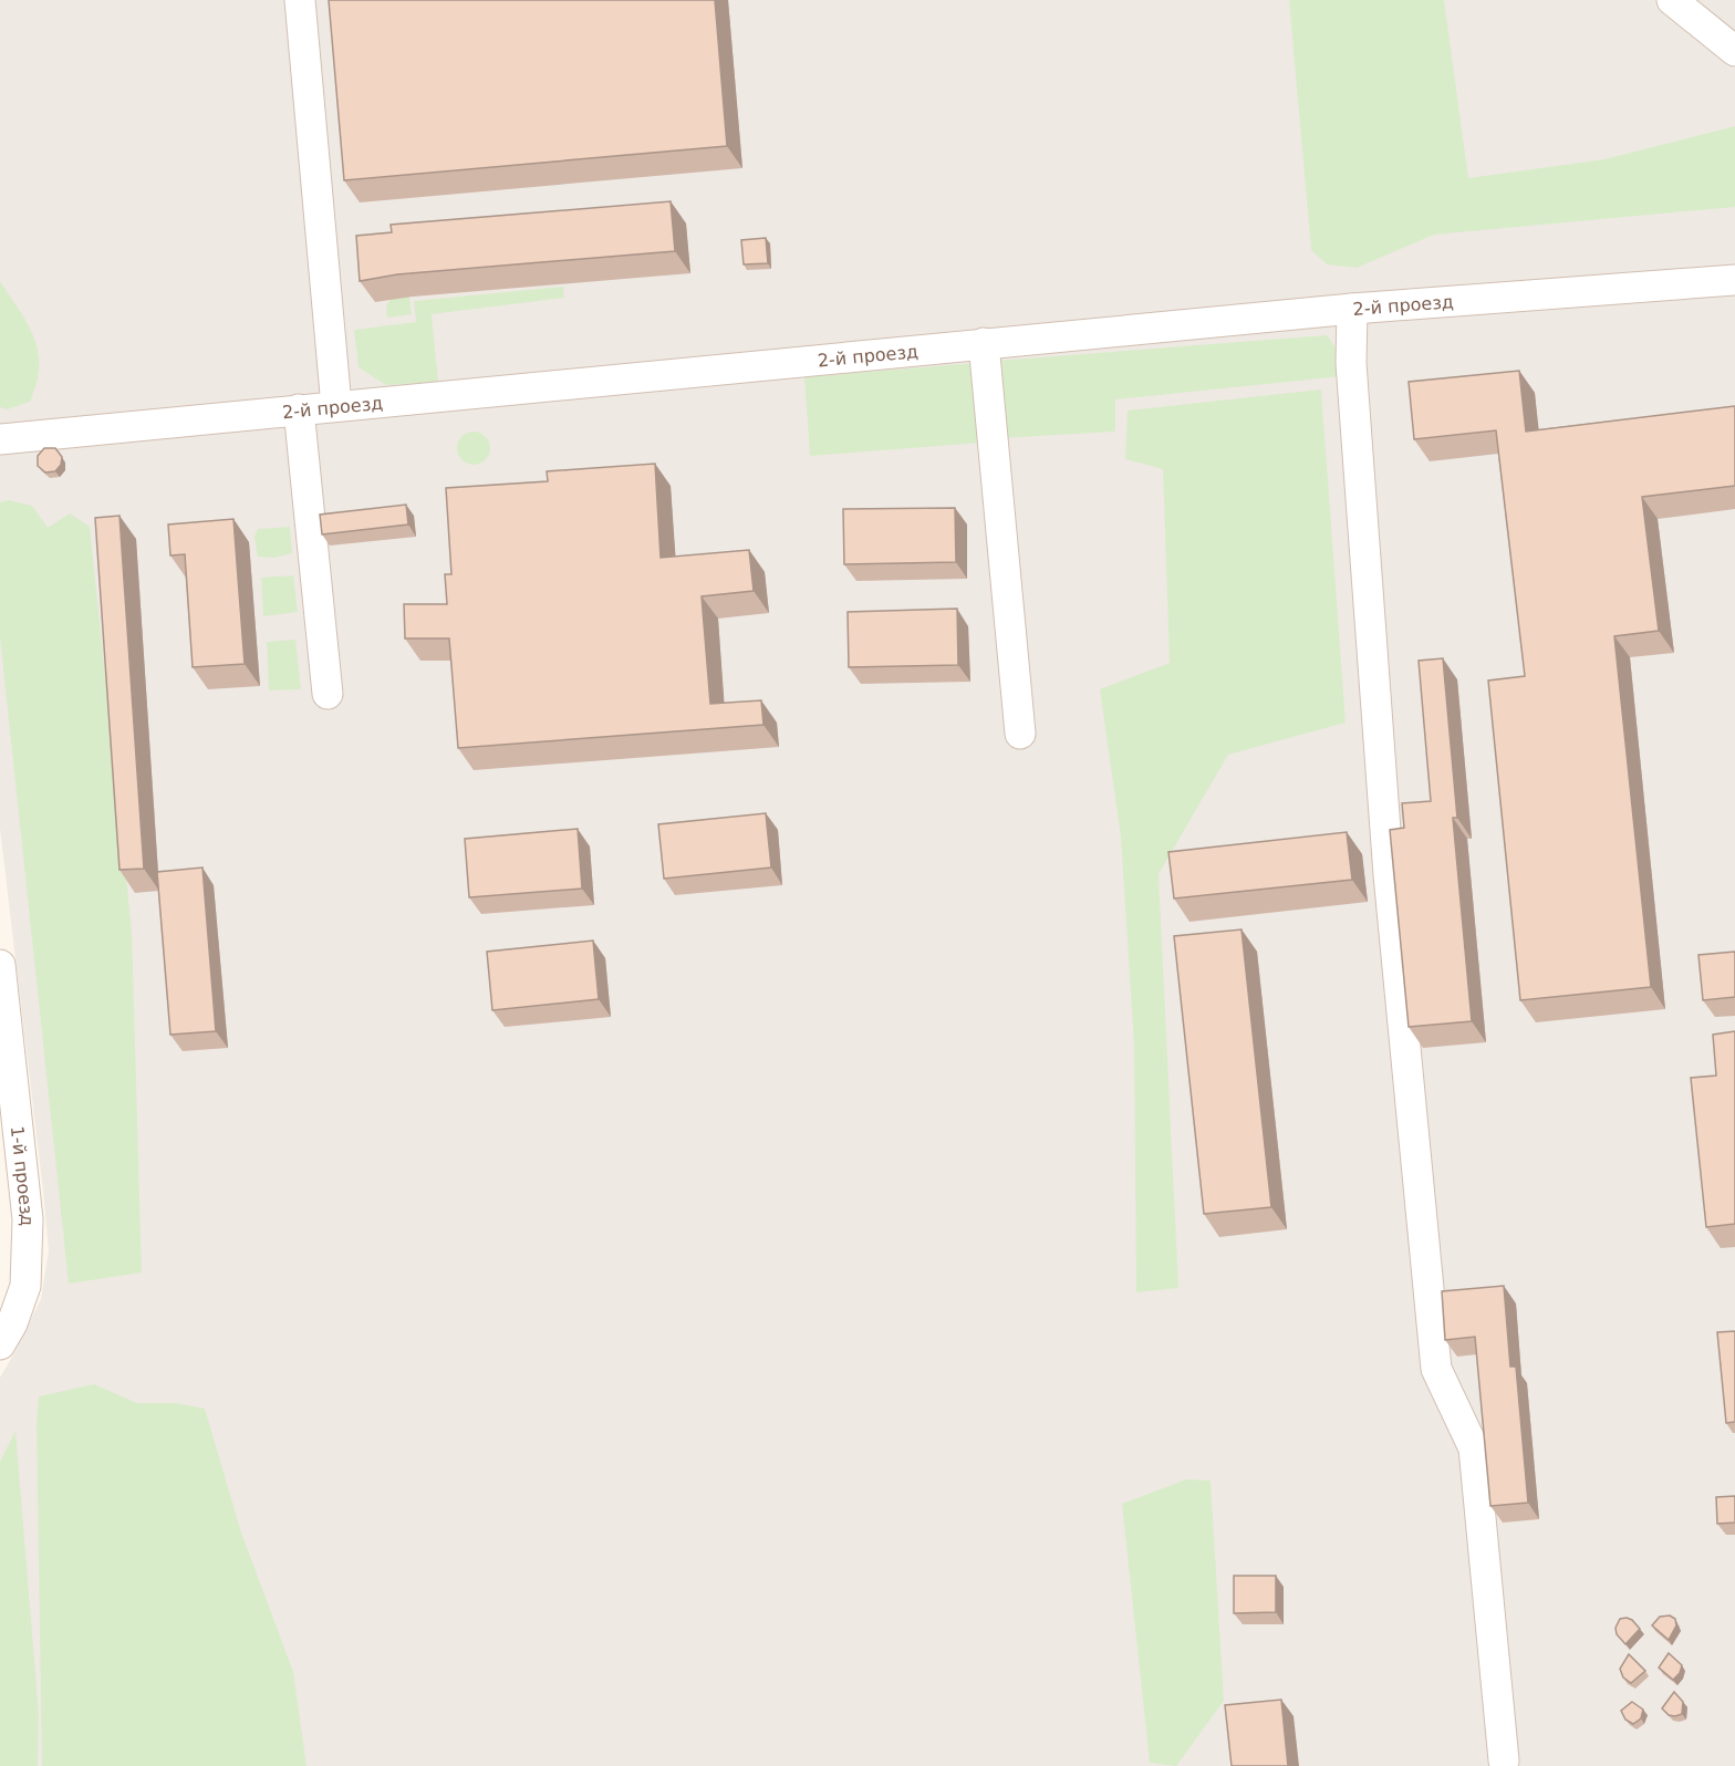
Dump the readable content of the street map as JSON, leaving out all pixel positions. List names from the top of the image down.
{
  "streets": {
    "street": ["2-й проезд", "1-й проезд"]
  }
}
